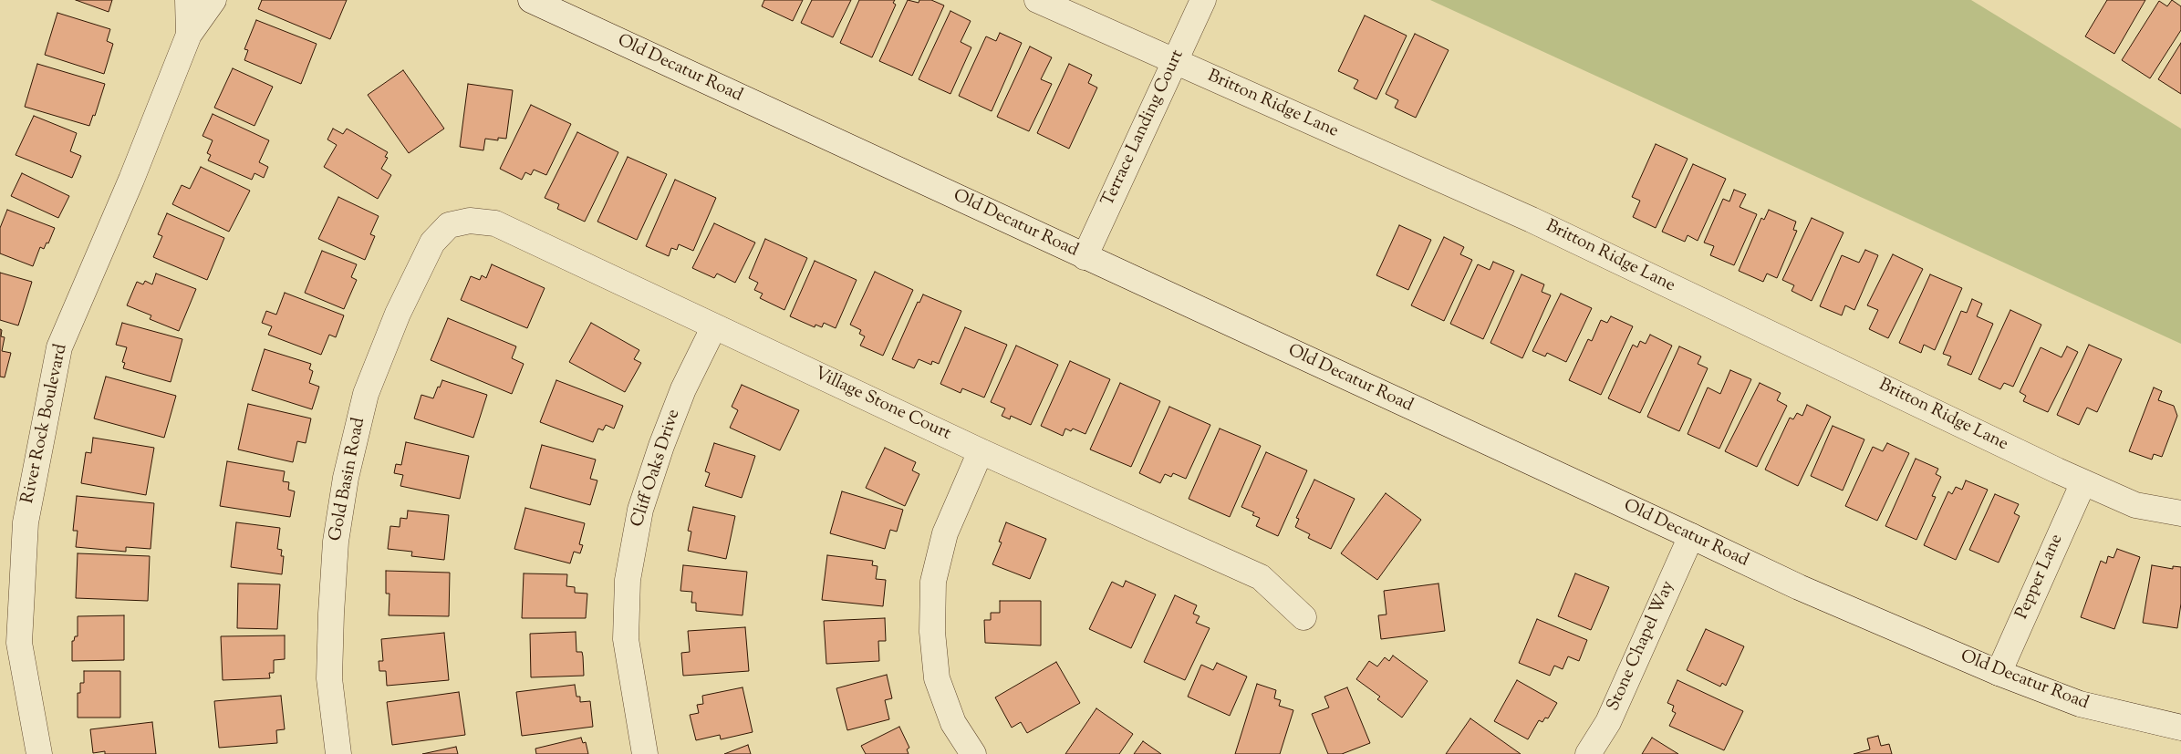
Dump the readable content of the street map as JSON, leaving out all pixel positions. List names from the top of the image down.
{
  "streets": {
    "street": [
      "Old Decatur Road",
      "Britton Ridge Lane",
      "Terrace Landing Court",
      "Village Stone Court",
      "River Rock Boulevard",
      "Cliff Oaks Drive",
      "Gold Basin Road",
      "Pepper Lane",
      "Stone Chapel Way"
    ]
  },
  "crossings": [
    ["Old Decatur Road", "Terrace Landing Court"],
    ["Old Decatur Road", "Pepper Lane"],
    ["Old Decatur Road", "Stone Chapel Way"],
    ["Britton Ridge Lane", "Terrace Landing Court"],
    ["Britton Ridge Lane", "Pepper Lane"],
    ["Village Stone Court", "Cliff Oaks Drive"],
    ["Village Stone Court", "Gold Basin Road"]
  ]
}
